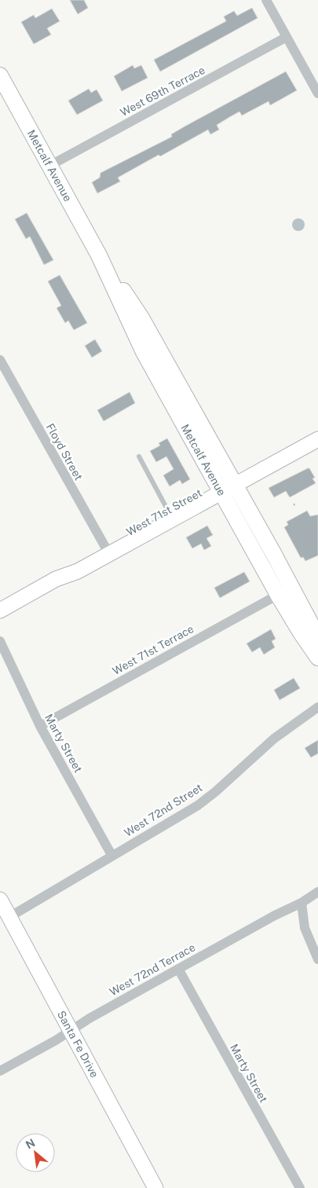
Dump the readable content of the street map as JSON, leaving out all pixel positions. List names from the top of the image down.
{
  "streets": {
    "main road": ["Metcalf Avenue"],
    "street": [
      "West 69th Terrace",
      "Floyd Street",
      "West 71st Street",
      "West 71st Terrace",
      "Marty Street",
      "West 72nd Street",
      "West 72nd Terrace",
      "Santa Fe Drive"
    ]
  },
  "crossings": [
    ["West 69th Terrace", "Metcalf Avenue"],
    ["Metcalf Avenue", "West 71st Street"],
    ["Metcalf Avenue", "West 71st Terrace"],
    ["Floyd Street", "West 71st Street"],
    ["West 71st Terrace", "Marty Street"],
    ["Marty Street", "West 72nd Street"],
    ["Marty Street", "West 72nd Terrace"],
    ["West 72nd Street", "Santa Fe Drive"],
    ["West 72nd Terrace", "Santa Fe Drive"]
  ],
  "north": "top left"
}
